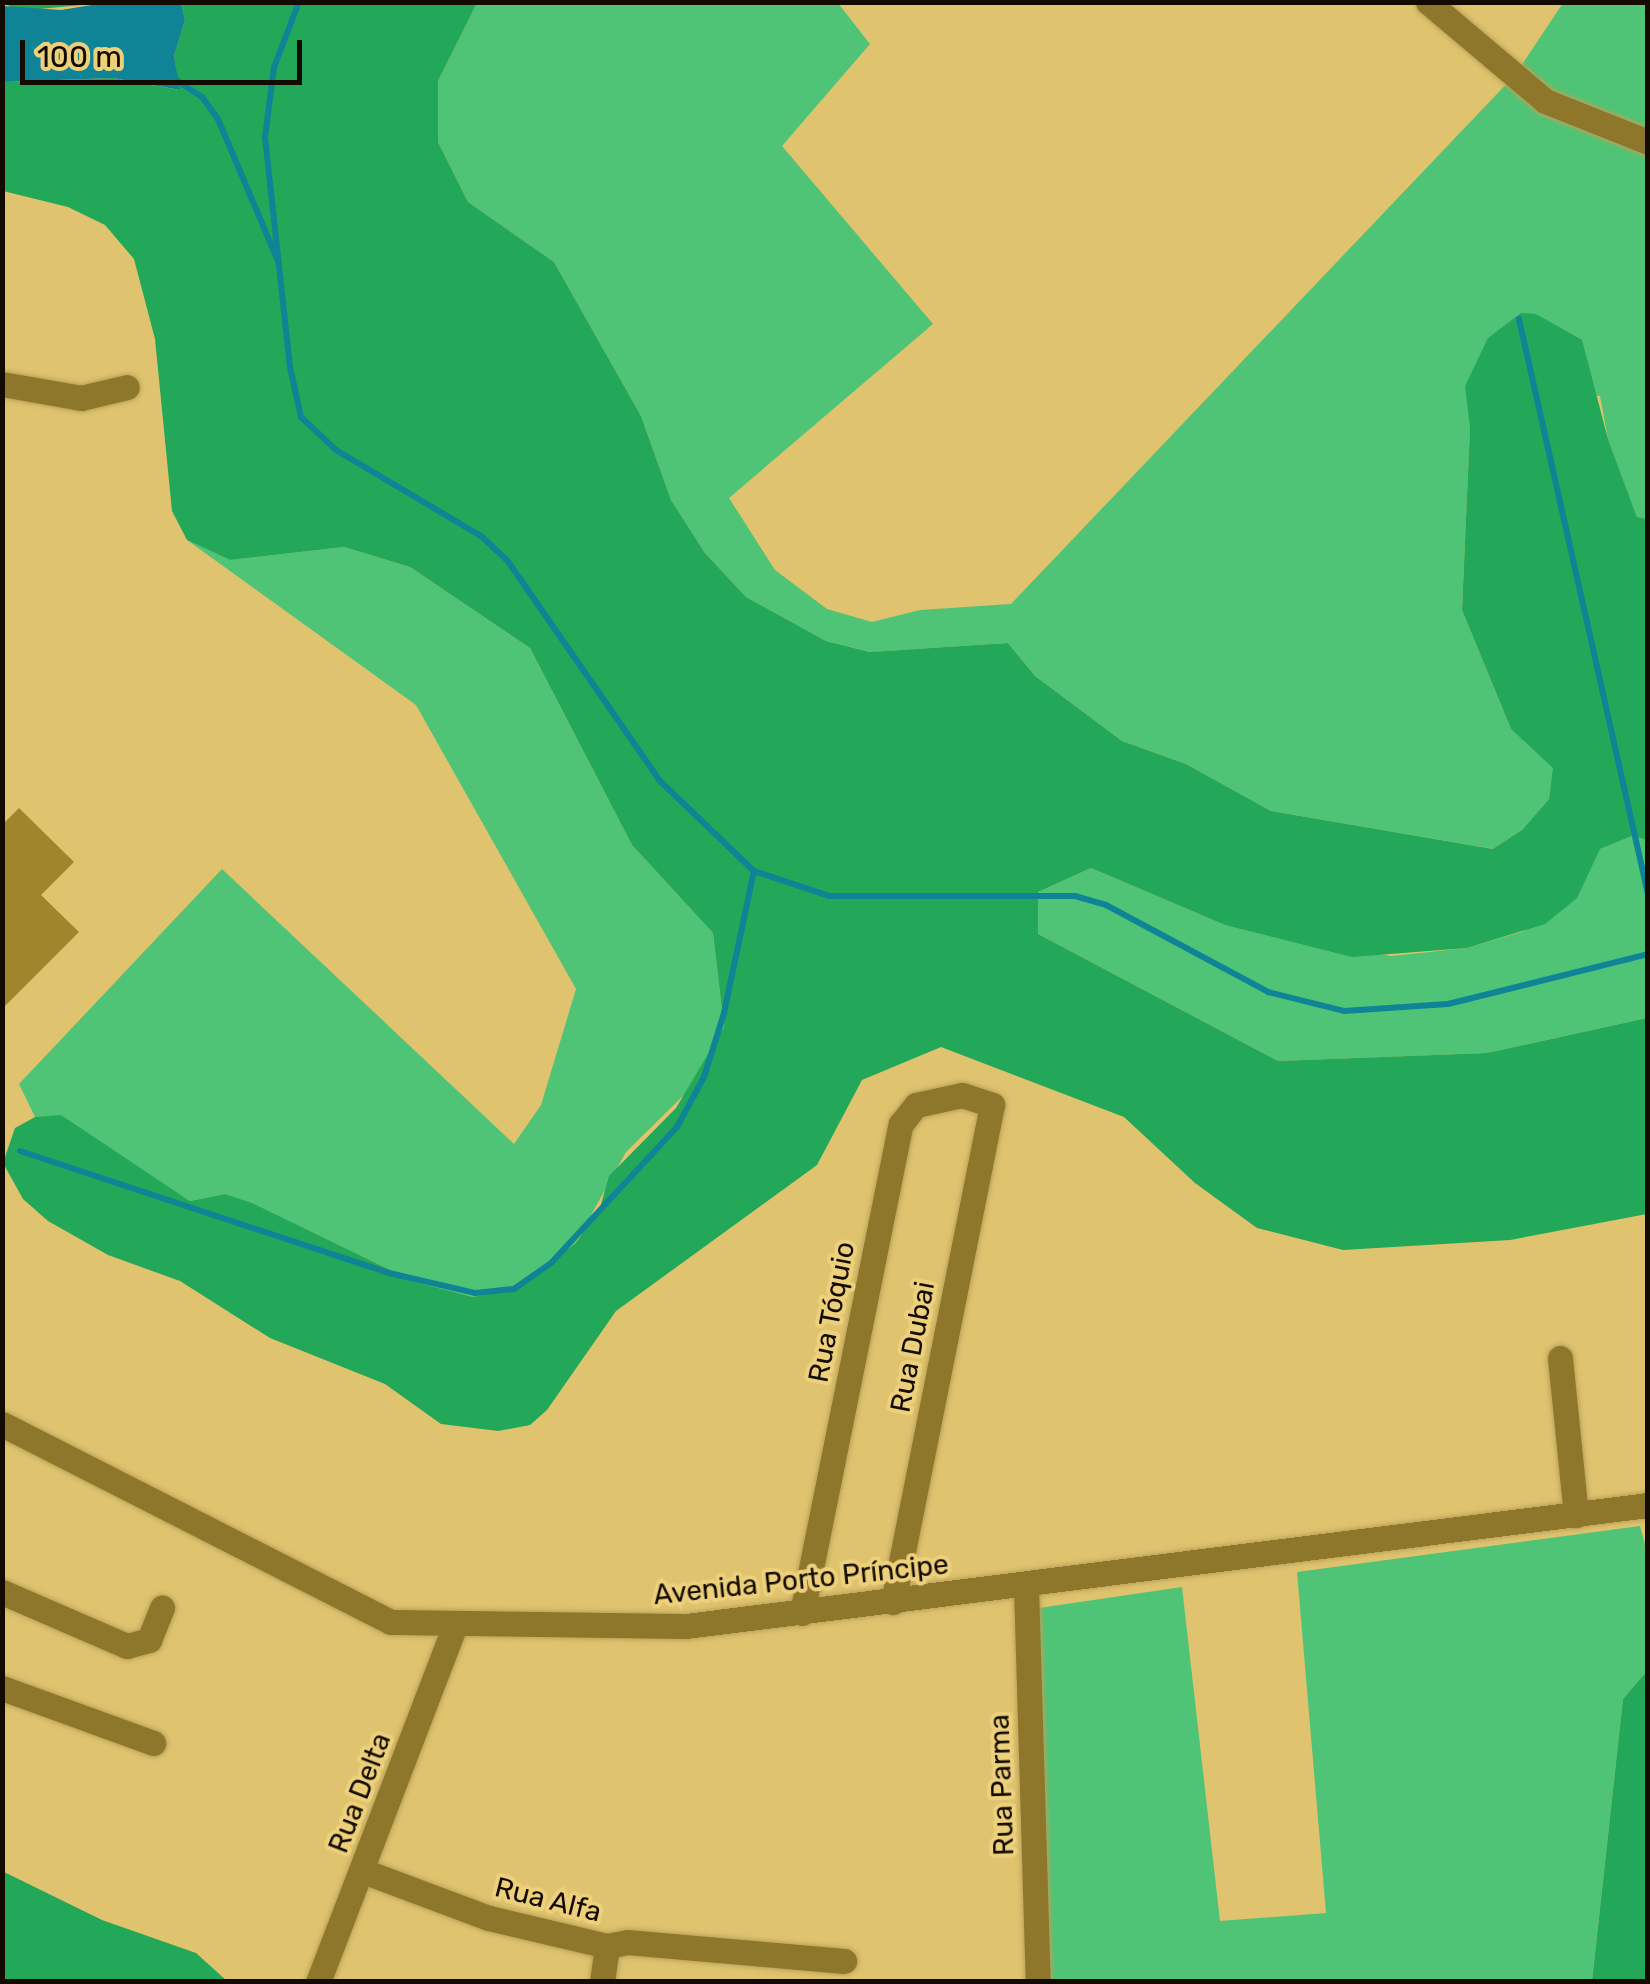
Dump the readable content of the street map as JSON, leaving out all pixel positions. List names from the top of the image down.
{
  "streets": {
    "street": [
      "Rua Tóquio",
      "Rua Dubai",
      "Avenida Porto Príncipe",
      "Rua Parma",
      "Rua Delta",
      "Rua Alfa"
    ]
  },
  "crossings": [
    ["Rua Tóquio", "Rua Dubai"],
    ["Rua Tóquio", "Avenida Porto Príncipe"],
    ["Rua Dubai", "Avenida Porto Príncipe"],
    ["Avenida Porto Príncipe", "Rua Parma"],
    ["Avenida Porto Príncipe", "Rua Delta"],
    ["Rua Delta", "Rua Alfa"]
  ],
  "scale_bar": "100 m"
}
